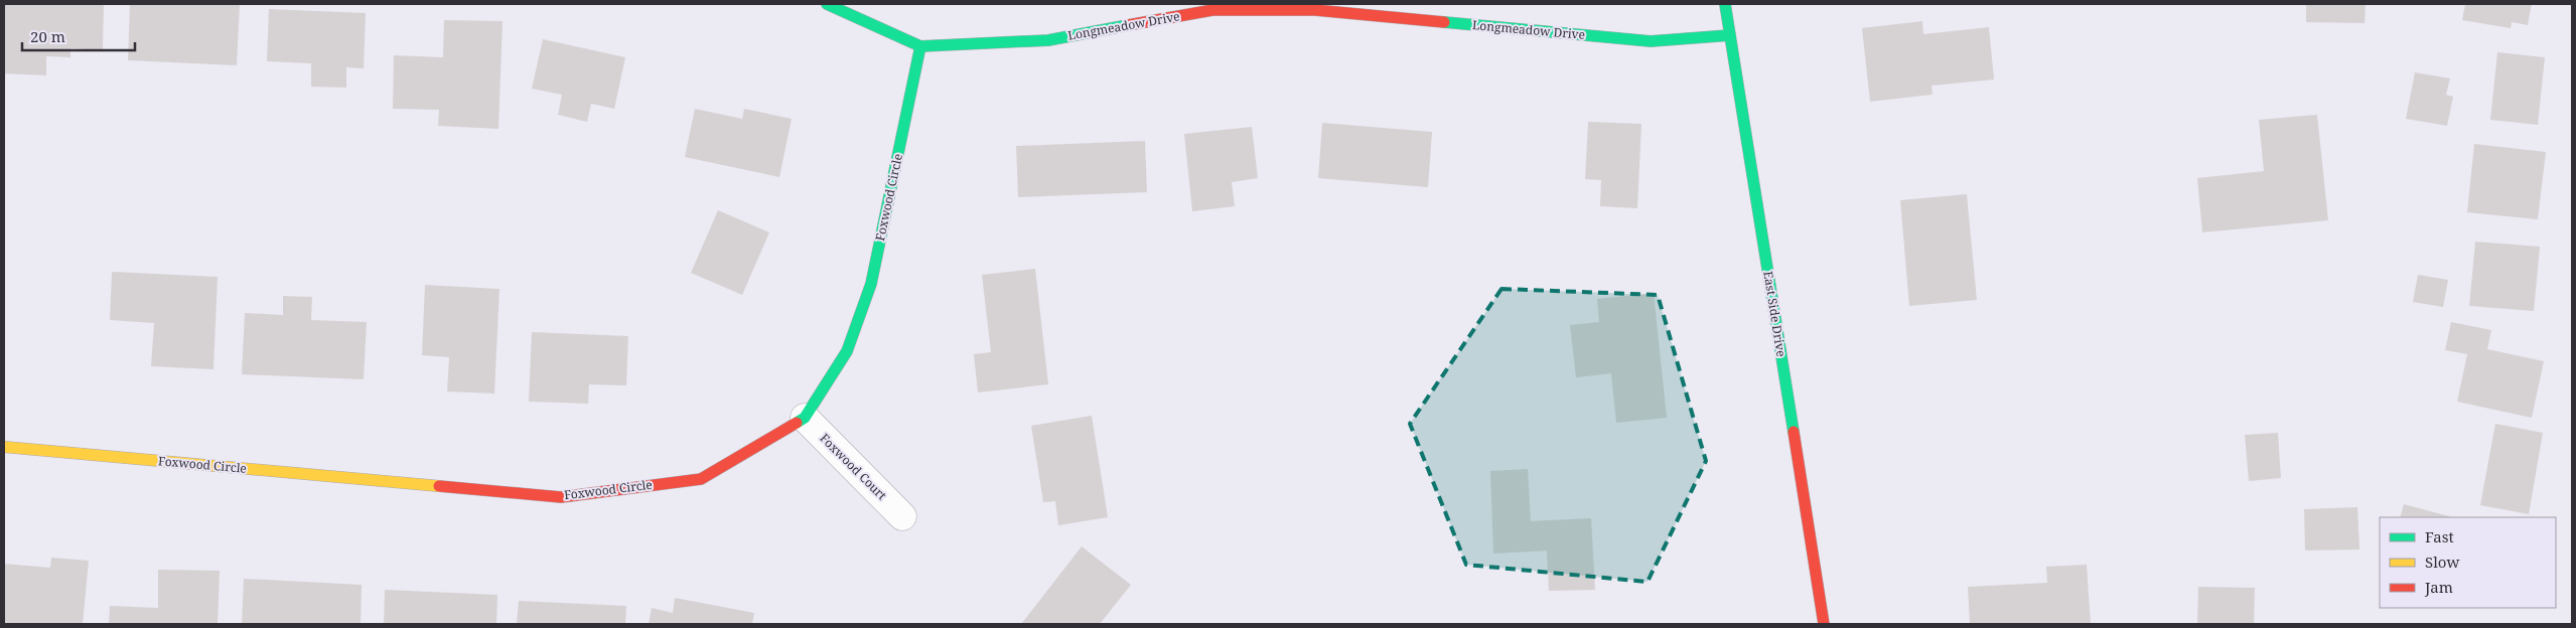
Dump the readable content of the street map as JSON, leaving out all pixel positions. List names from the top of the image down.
{
  "streets": {
    "street": [
      "Longmeadow Drive",
      "Foxwood Circle",
      "East Side Drive",
      "Foxwood Court"
    ]
  },
  "crossings": [
    ["Longmeadow Drive", "Foxwood Circle"],
    ["Longmeadow Drive", "East Side Drive"],
    ["Foxwood Circle", "Foxwood Court"]
  ],
  "legend": ["Fast", "Slow", "Jam"],
  "scale_bar": "20 m"
}
